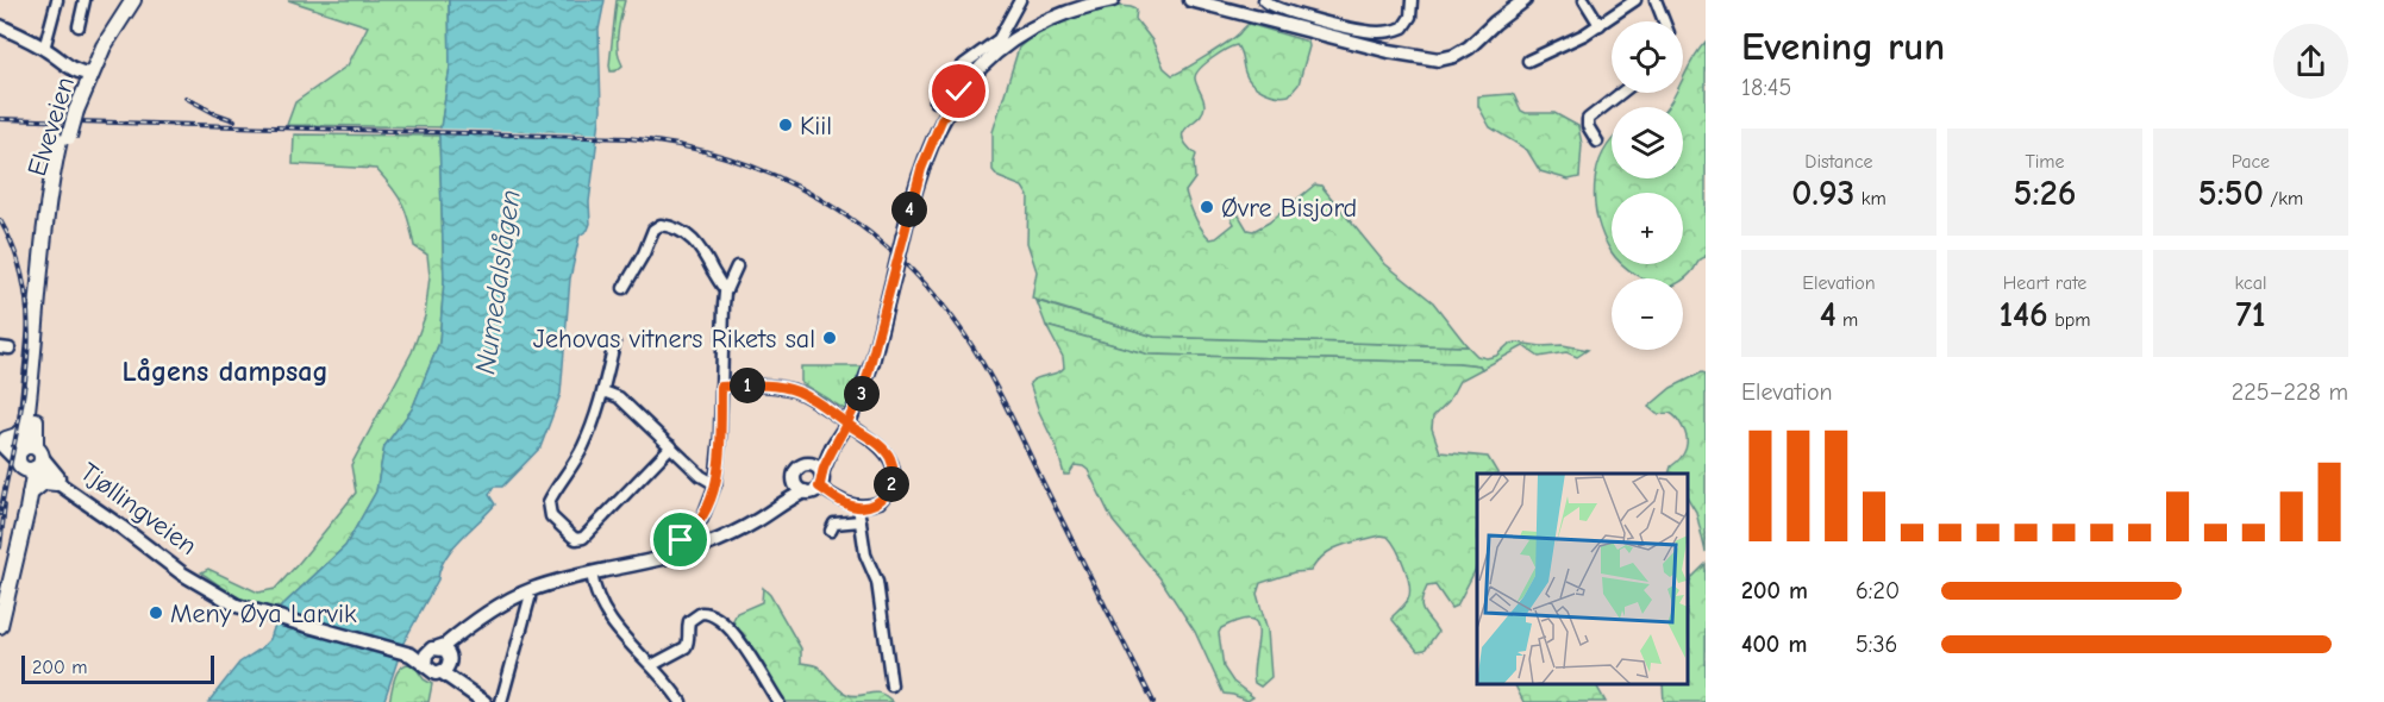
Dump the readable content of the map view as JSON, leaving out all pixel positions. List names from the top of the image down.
{
  "streets": {
    "highway": ["Elveveien"],
    "main road": ["Tjøllingveien"]
  },
  "crossings": [
    ["Elveveien", "Tjøllingveien"]
  ],
  "districts": ["Lågens dampsag"],
  "water": ["Numedalslågen"],
  "places": [
    "Kiil",
    "Øvre Bisjord",
    "Jehovas vitners Rikets sal",
    "Meny Øya Larvik"
  ],
  "scale_bar": "200 m",
  "page": {
    "heading": ["Evening run", "18:45"],
    "map_buttons": ["+", "−"],
    "stats": [
      ["Distance", "0.93 km"],
      ["Time", "5:26"],
      ["Pace", "5:50 /km"],
      ["Elevation", "4 m"],
      ["Heart rate", "146 bpm"],
      ["kcal", "71"]
    ],
    "pins": [
      "4",
      "1",
      "3",
      "2"
    ],
    "chart": ["Elevation", "225–228 m"],
    "list": [
      {
        "name": "200 m",
        "note": "6:20"
      },
      {
        "name": "400 m",
        "note": "5:36"
      }
    ],
    "scale": "200 m"
  }
}
